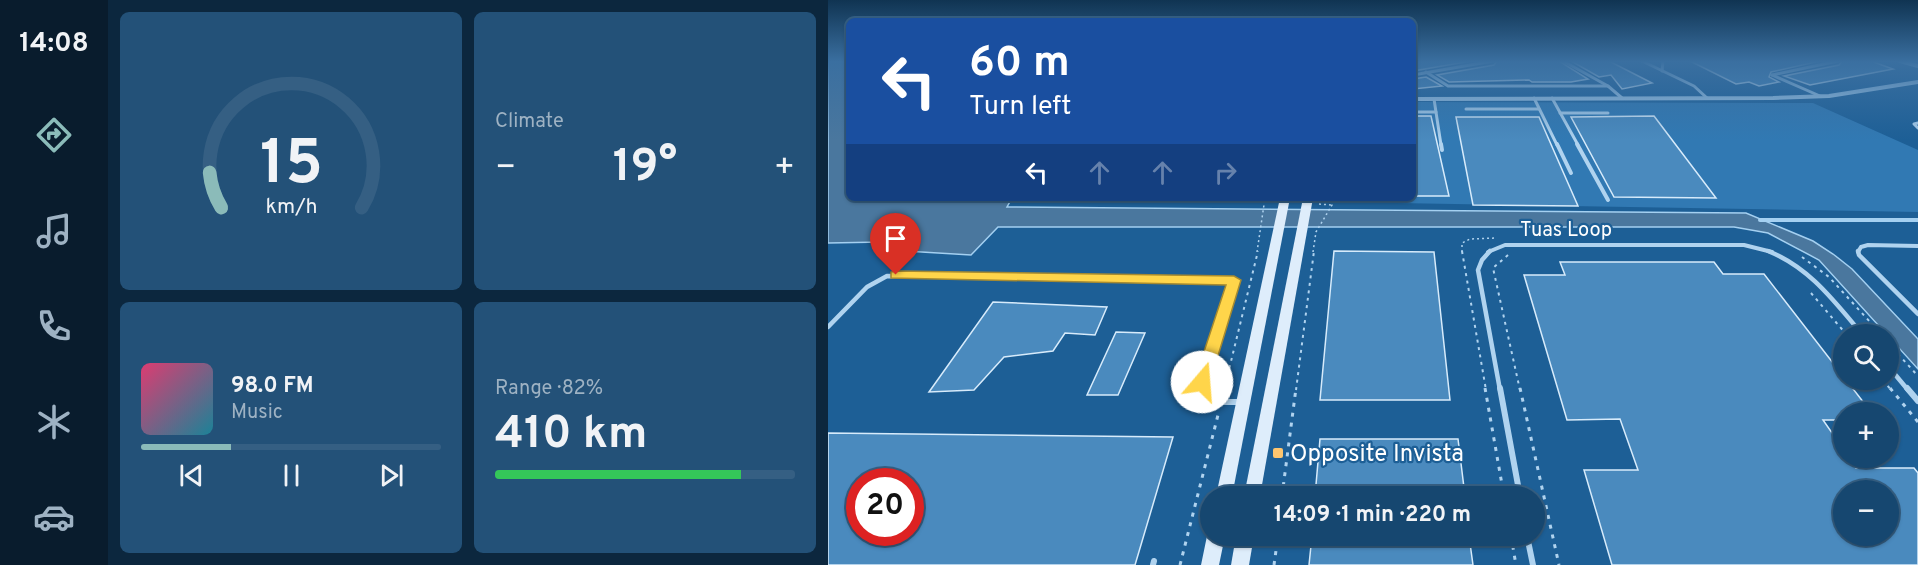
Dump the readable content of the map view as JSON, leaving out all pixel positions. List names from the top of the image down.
{
  "streets": {
    "lane": ["Tuas Loop"]
  },
  "places": {
    "transit": ["Opposite Invista"]
  },
  "page": {
    "tabs": "14:08",
    "tile": [
      "Climate",
      ["Range · 82%", "410 km"]
    ],
    "turn": ["60 m", "Turn left"],
    "heat": ["−", "19°", "+"],
    "map_buttons": ["+", "−"],
    "song": ["98.0 FM", "Music"],
    "limit": "20",
    "trip": "14:09 · 1 min · 220 m",
    "gauge": ["15", "km/h"]
  }
}
